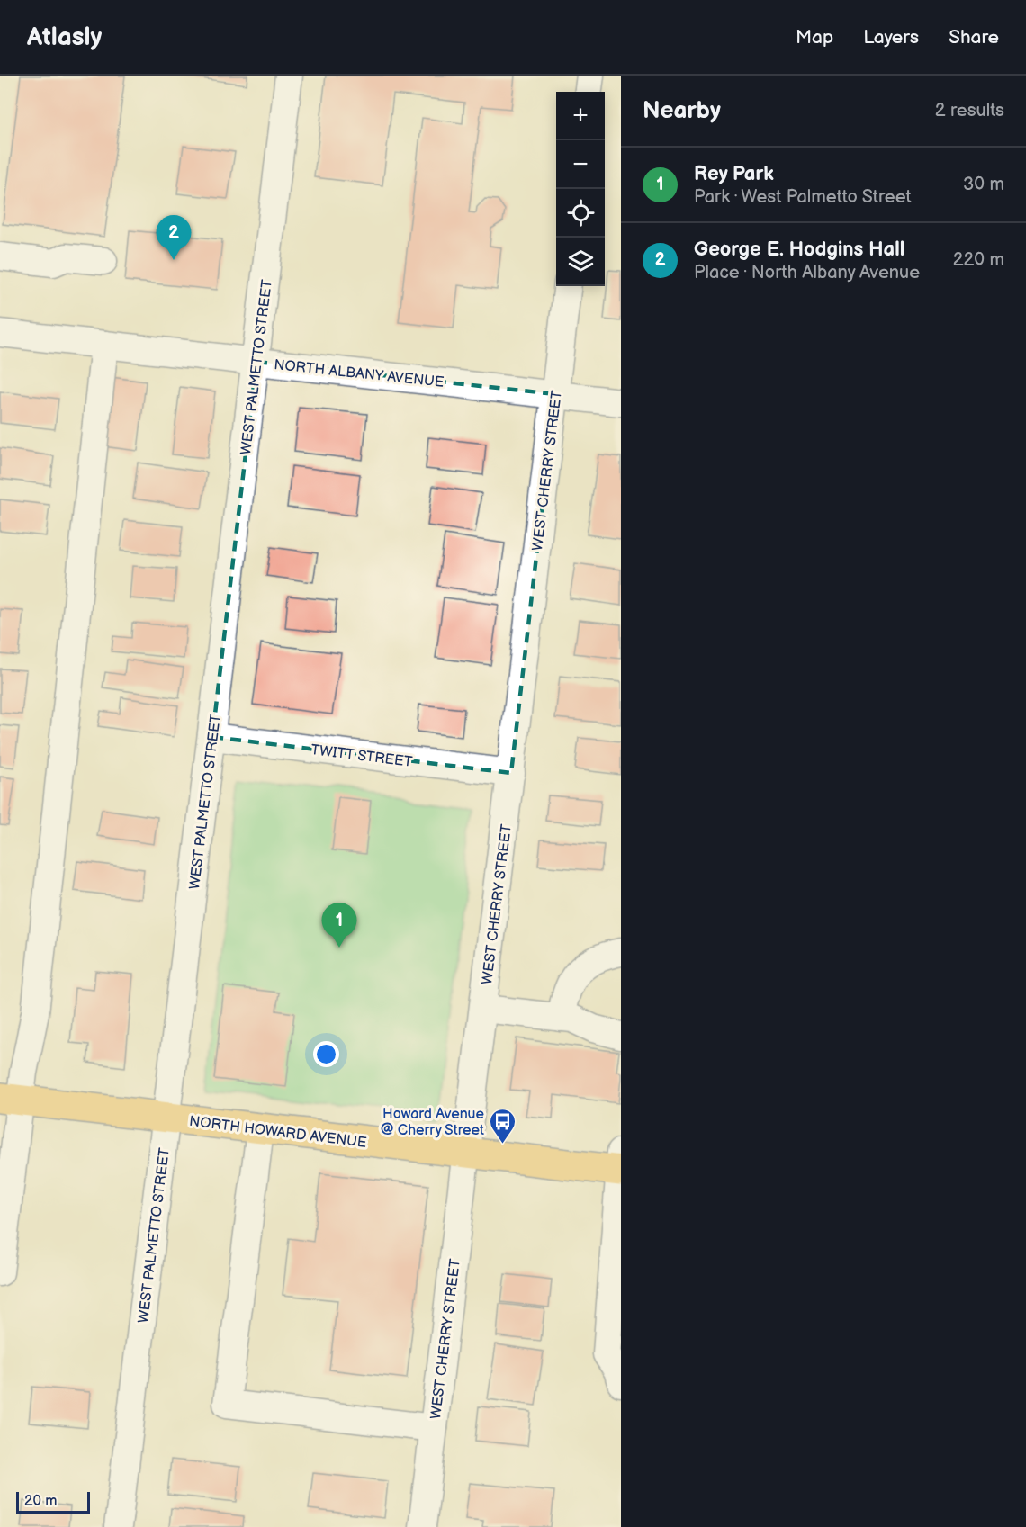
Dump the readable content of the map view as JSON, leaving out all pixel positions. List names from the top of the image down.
{
  "streets": {
    "main road": ["NORTH HOWARD AVENUE"],
    "street": [
      "WEST PALMETTO STREET",
      "NORTH ALBANY AVENUE",
      "WEST CHERRY STREET",
      "TWITT STREET"
    ]
  },
  "crossings": [
    ["WEST PALMETTO STREET", "NORTH ALBANY AVENUE"],
    ["WEST PALMETTO STREET", "TWITT STREET"],
    ["WEST PALMETTO STREET", "NORTH HOWARD AVENUE"],
    ["NORTH ALBANY AVENUE", "WEST CHERRY STREET"],
    ["WEST CHERRY STREET", "TWITT STREET"],
    ["WEST CHERRY STREET", "NORTH HOWARD AVENUE"]
  ],
  "places": {
    "bus stop": ["Howard Avenue @ Cherry Street"]
  },
  "scale_bar": "20 m",
  "page": {
    "header": "Atlasly",
    "nav": ["Map", "Layers", "Share"],
    "heading": ["Nearby", "2 results"],
    "map_buttons": ["+", "−"],
    "list": [
      {
        "mark": "1",
        "name": "Rey Park",
        "note": "Park · West Palmetto Street",
        "value": "30 m"
      },
      {
        "mark": "2",
        "name": "George E. Hodgins Hall",
        "note": "Place · North Albany Avenue",
        "value": "220 m"
      }
    ],
    "pins": ["2", "1"],
    "scale": "20 m"
  }
}
